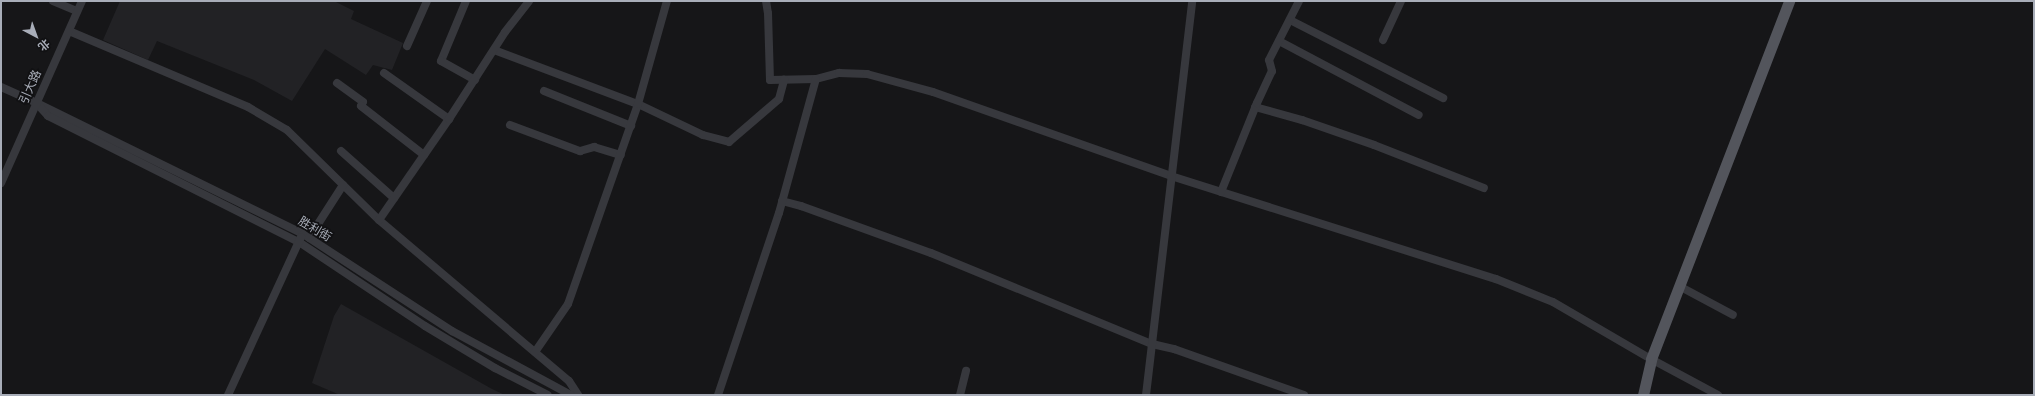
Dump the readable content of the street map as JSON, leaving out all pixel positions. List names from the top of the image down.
{
  "streets": {
    "street": ["引大路", "胜利街"]
  },
  "crossings": [
    ["引大路", "胜利街"]
  ],
  "north": "bottom right"
}
